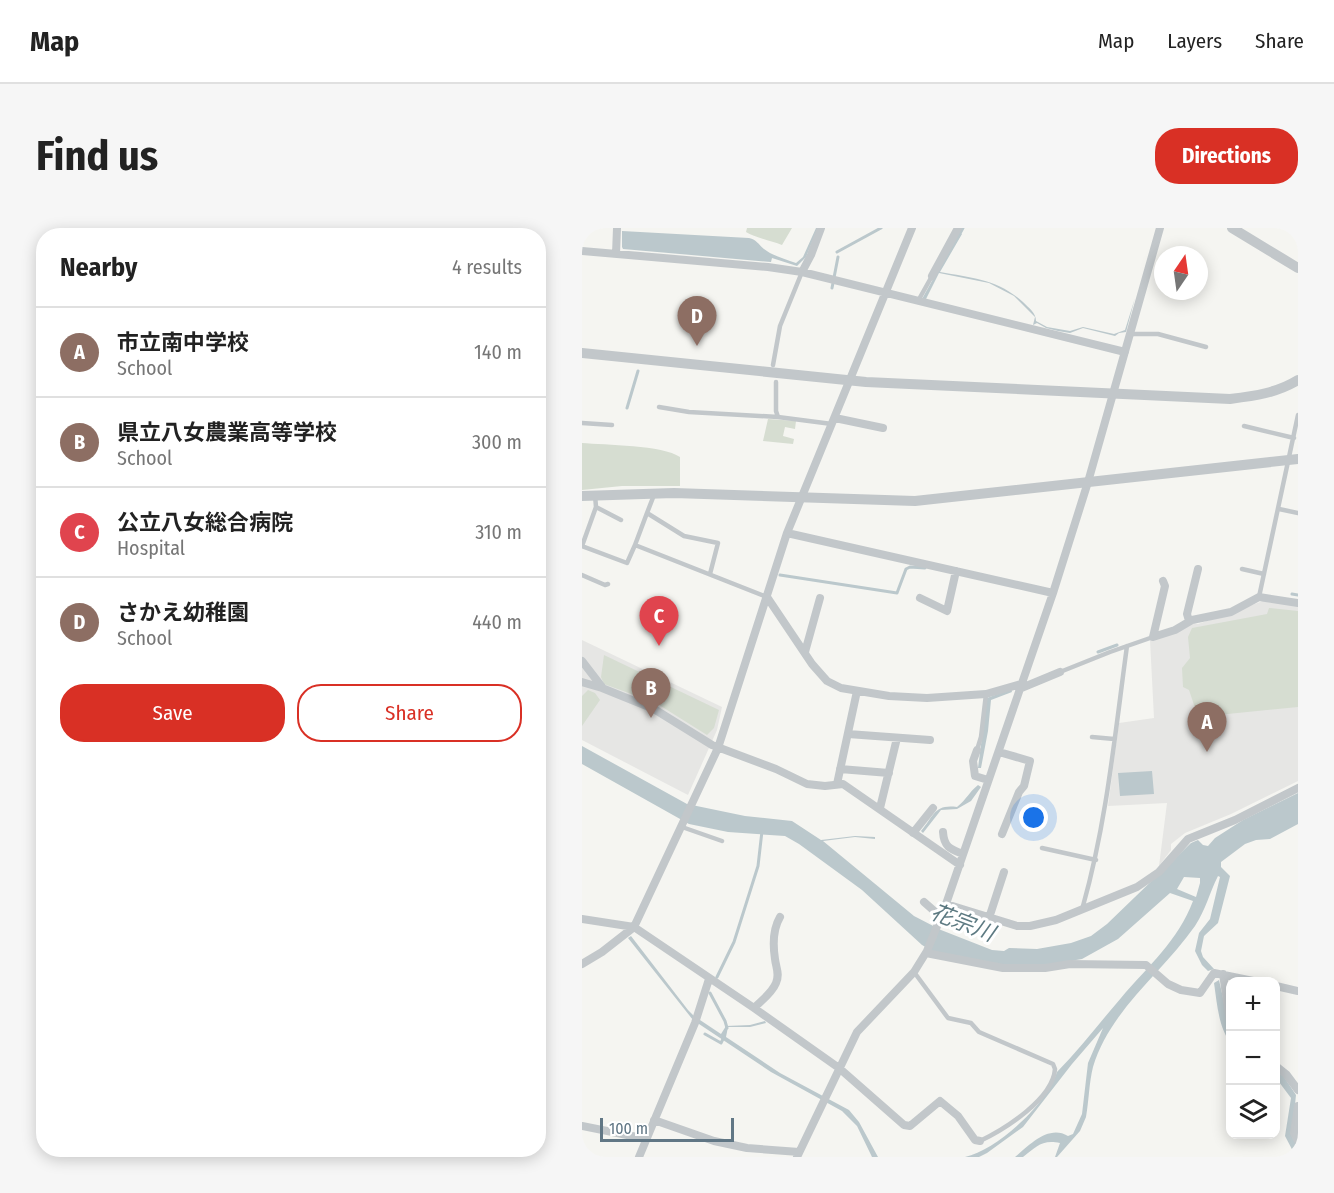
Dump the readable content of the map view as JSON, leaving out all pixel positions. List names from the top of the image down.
{
  "water": ["花宗川"],
  "scale_bar": "100 m",
  "north": "top",
  "page": {
    "header": "Map",
    "nav": ["Map", "Layers", "Share"],
    "buttons": [
      "Directions",
      ["Save", "Share"]
    ],
    "title": "Find us",
    "heading": ["Nearby", "4 results"],
    "pins": [
      "D",
      "C",
      "B",
      "A"
    ],
    "list": [
      {
        "mark": "A",
        "name": "市立南中学校",
        "note": "School",
        "value": "140 m"
      },
      {
        "mark": "B",
        "name": "県立八女農業高等学校",
        "note": "School",
        "value": "300 m"
      },
      {
        "mark": "C",
        "name": "公立八女総合病院",
        "note": "Hospital",
        "value": "310 m"
      },
      {
        "mark": "D",
        "name": "さかえ幼稚園",
        "note": "School",
        "value": "440 m"
      }
    ],
    "map_buttons": ["+", "−"],
    "scale": "100 m"
  }
}
